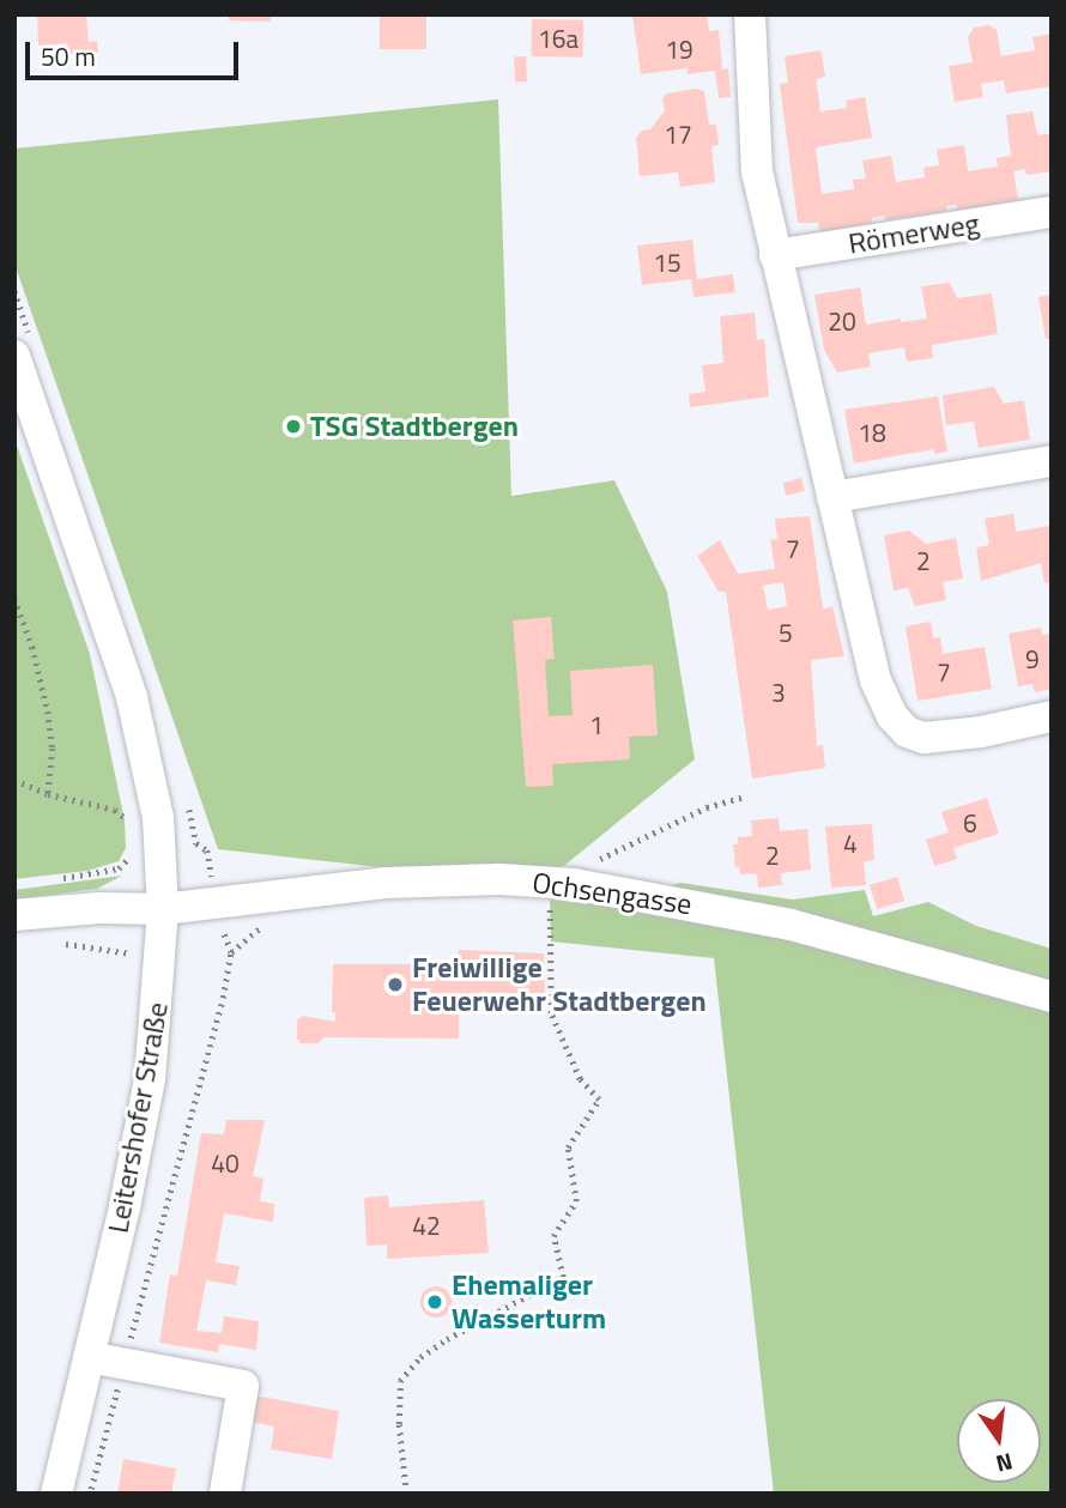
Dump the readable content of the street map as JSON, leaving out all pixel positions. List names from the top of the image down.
{
  "streets": {
    "street": ["Römerweg", "Ochsengasse", "Leitershofer Straße"]
  },
  "crossings": [
    ["Ochsengasse", "Leitershofer Straße"]
  ],
  "places": ["TSG Stadtbergen", "Freiwillige Feuerwehr Stadtbergen", "Ehemaliger Wasserturm"],
  "house_numbers": [
    "16a",
    "19",
    "17",
    "15",
    "20",
    "18",
    "7",
    "2",
    "5",
    "9",
    "7",
    "3",
    "1",
    "6",
    "4",
    "2",
    "40",
    "42"
  ],
  "scale_bar": "50 m",
  "north": "bottom"
}
